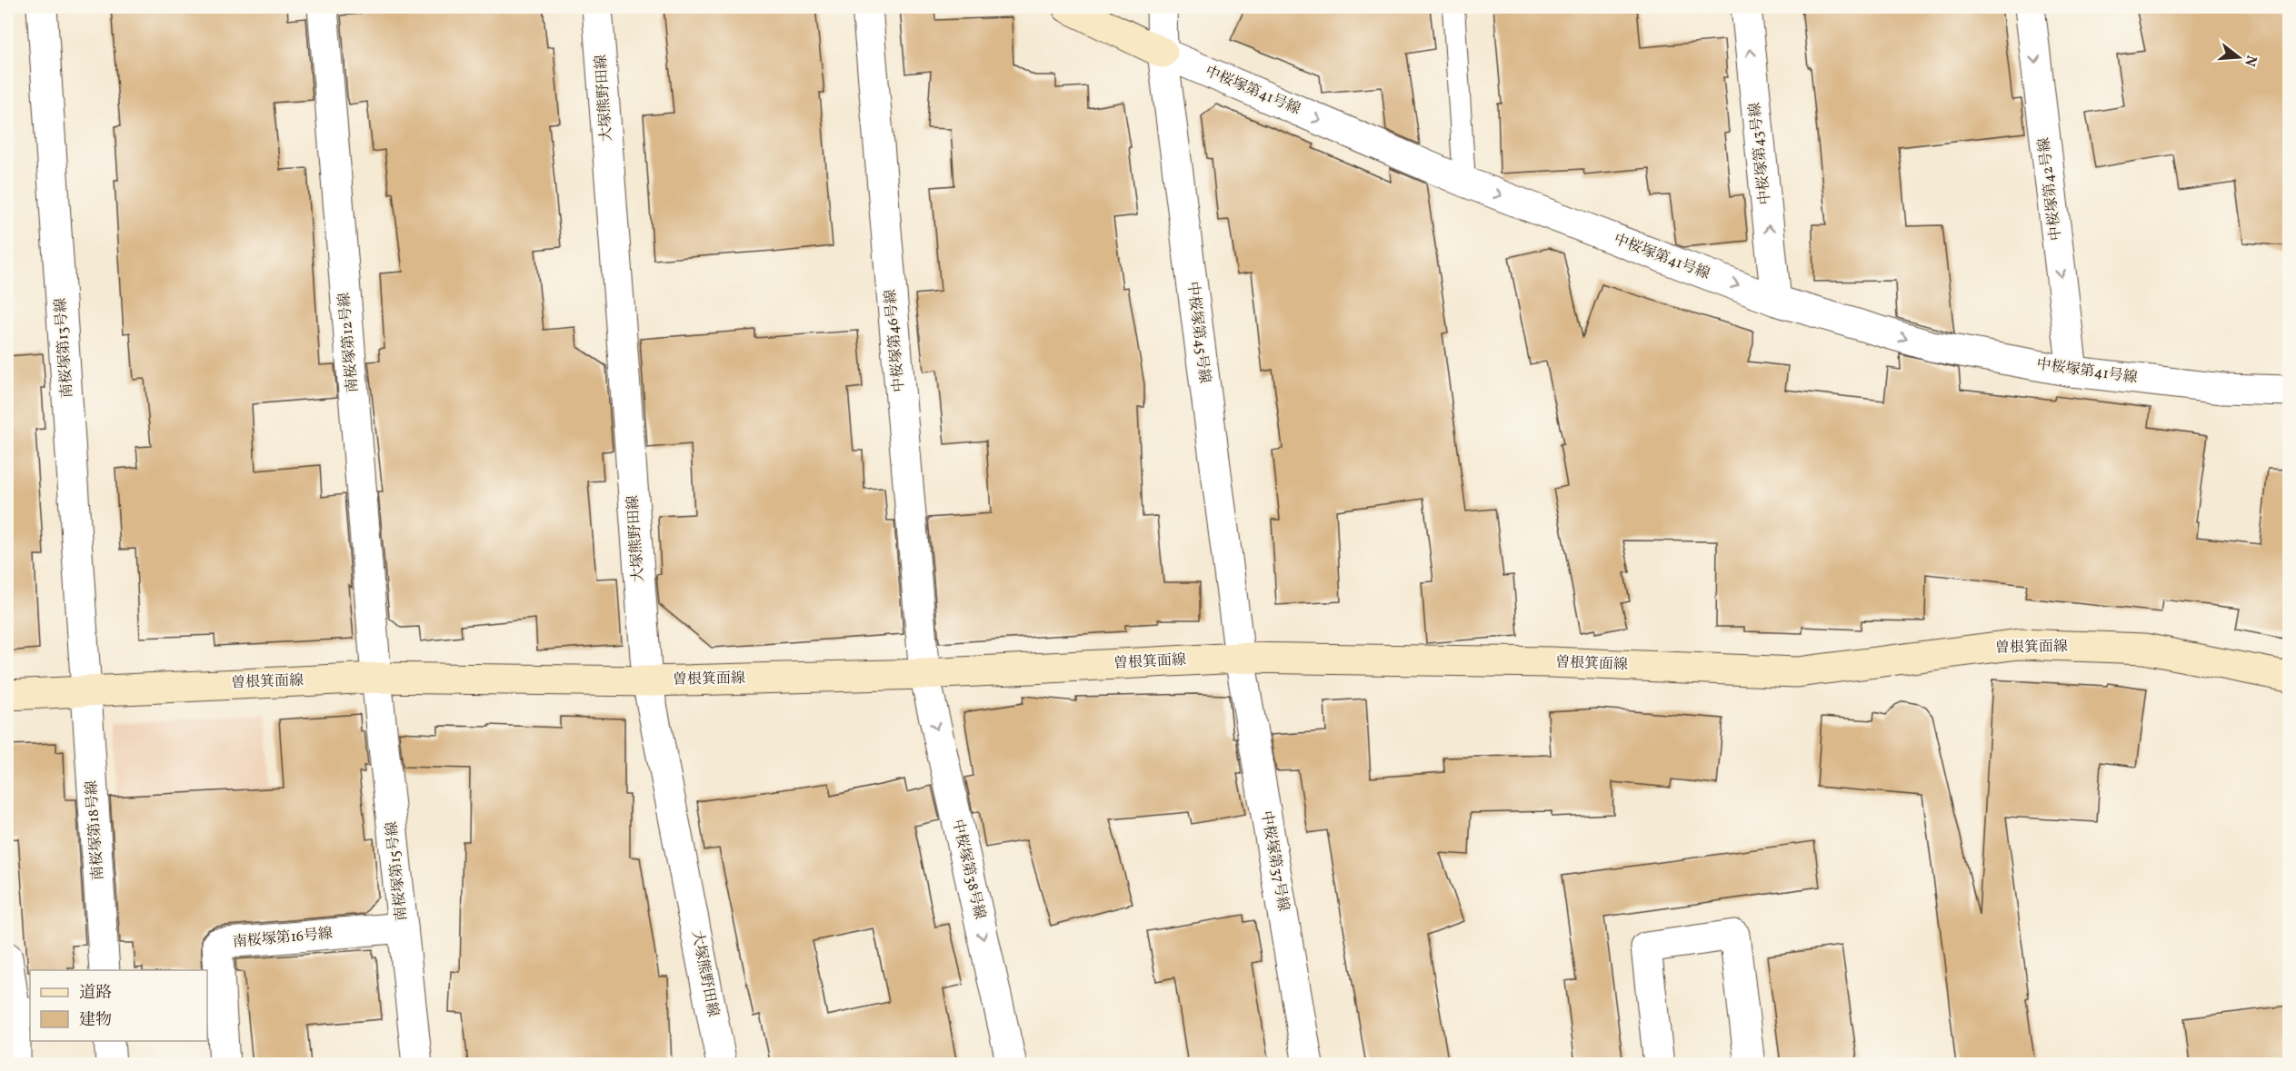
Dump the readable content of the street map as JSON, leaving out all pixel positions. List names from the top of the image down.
{
  "streets": {
    "street": [
      "中桜塚第41号線",
      "大塚熊野田線",
      "中桜塚第43号線",
      "中桜塚第42号線",
      "中桜塚第45号線",
      "中桜塚第46号線",
      "南桜塚第12号線",
      "南桜塚第13号線",
      "曽根箕面線",
      "南桜塚第18号線",
      "中桜塚第37号線",
      "中桜塚第38号線",
      "南桜塚第15号線",
      "南桜塚第16号線"
    ]
  },
  "crossings": [
    ["中桜塚第41号線", "中桜塚第43号線"],
    ["中桜塚第41号線", "中桜塚第42号線"],
    ["中桜塚第41号線", "中桜塚第45号線"],
    ["大塚熊野田線", "曽根箕面線"],
    ["中桜塚第45号線", "曽根箕面線"],
    ["中桜塚第45号線", "中桜塚第37号線"],
    ["中桜塚第46号線", "曽根箕面線"],
    ["中桜塚第46号線", "中桜塚第38号線"],
    ["南桜塚第12号線", "曽根箕面線"],
    ["南桜塚第12号線", "南桜塚第15号線"],
    ["南桜塚第13号線", "曽根箕面線"],
    ["南桜塚第13号線", "南桜塚第18号線"],
    ["曽根箕面線", "南桜塚第18号線"],
    ["曽根箕面線", "中桜塚第37号線"],
    ["曽根箕面線", "中桜塚第38号線"],
    ["曽根箕面線", "南桜塚第15号線"],
    ["南桜塚第15号線", "南桜塚第16号線"]
  ],
  "one_way": [
    "中桜塚第41号線",
    "中桜塚第43号線",
    "中桜塚第42号線",
    "中桜塚第38号線"
  ],
  "legend": ["道路", "建物"],
  "north": "right"
}
